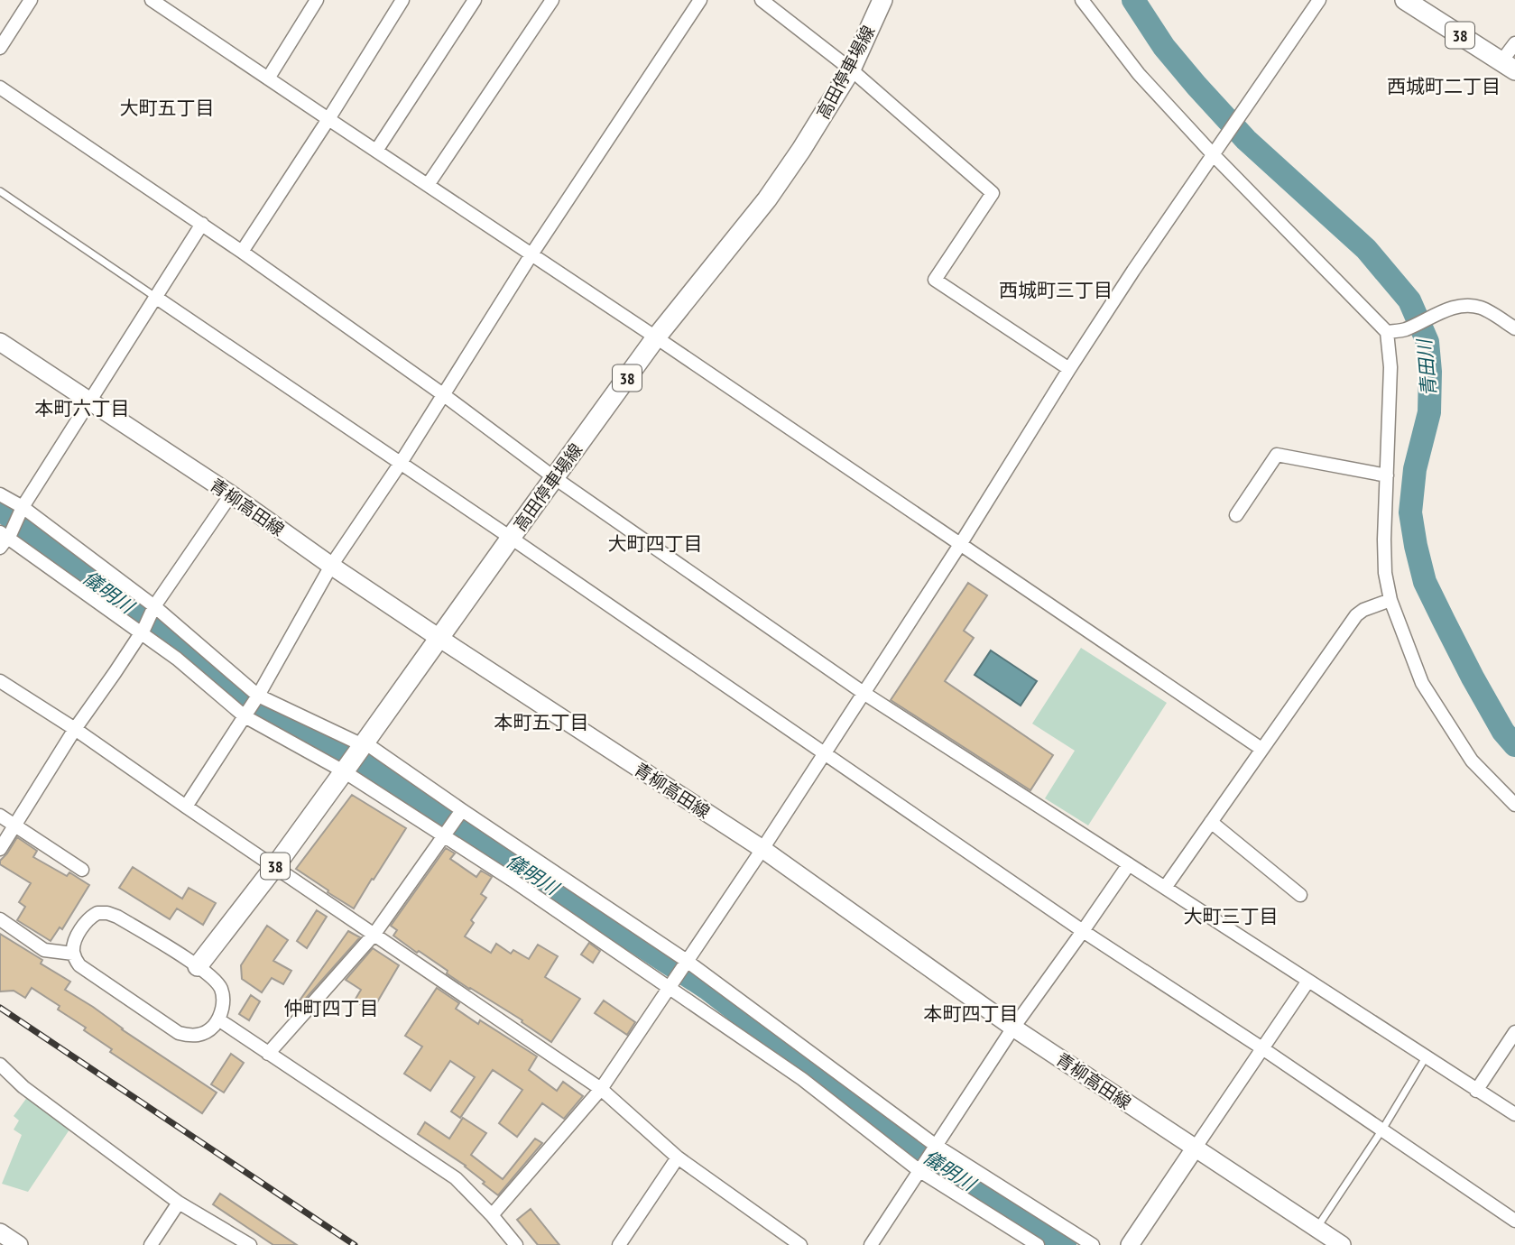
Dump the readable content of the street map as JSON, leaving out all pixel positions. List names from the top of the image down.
{
  "streets": {
    "main road": ["38", "高田停車場線", "青柳高田線"]
  },
  "crossings": [
    ["高田停車場線", "青柳高田線"]
  ],
  "districts": [
    "西城町二丁目",
    "大町五丁目",
    "西城町三丁目",
    "本町六丁目",
    "大町四丁目",
    "本町五丁目",
    "大町三丁目",
    "仲町四丁目",
    "本町四丁目"
  ],
  "water": ["青田川", "儀明川"]
}
